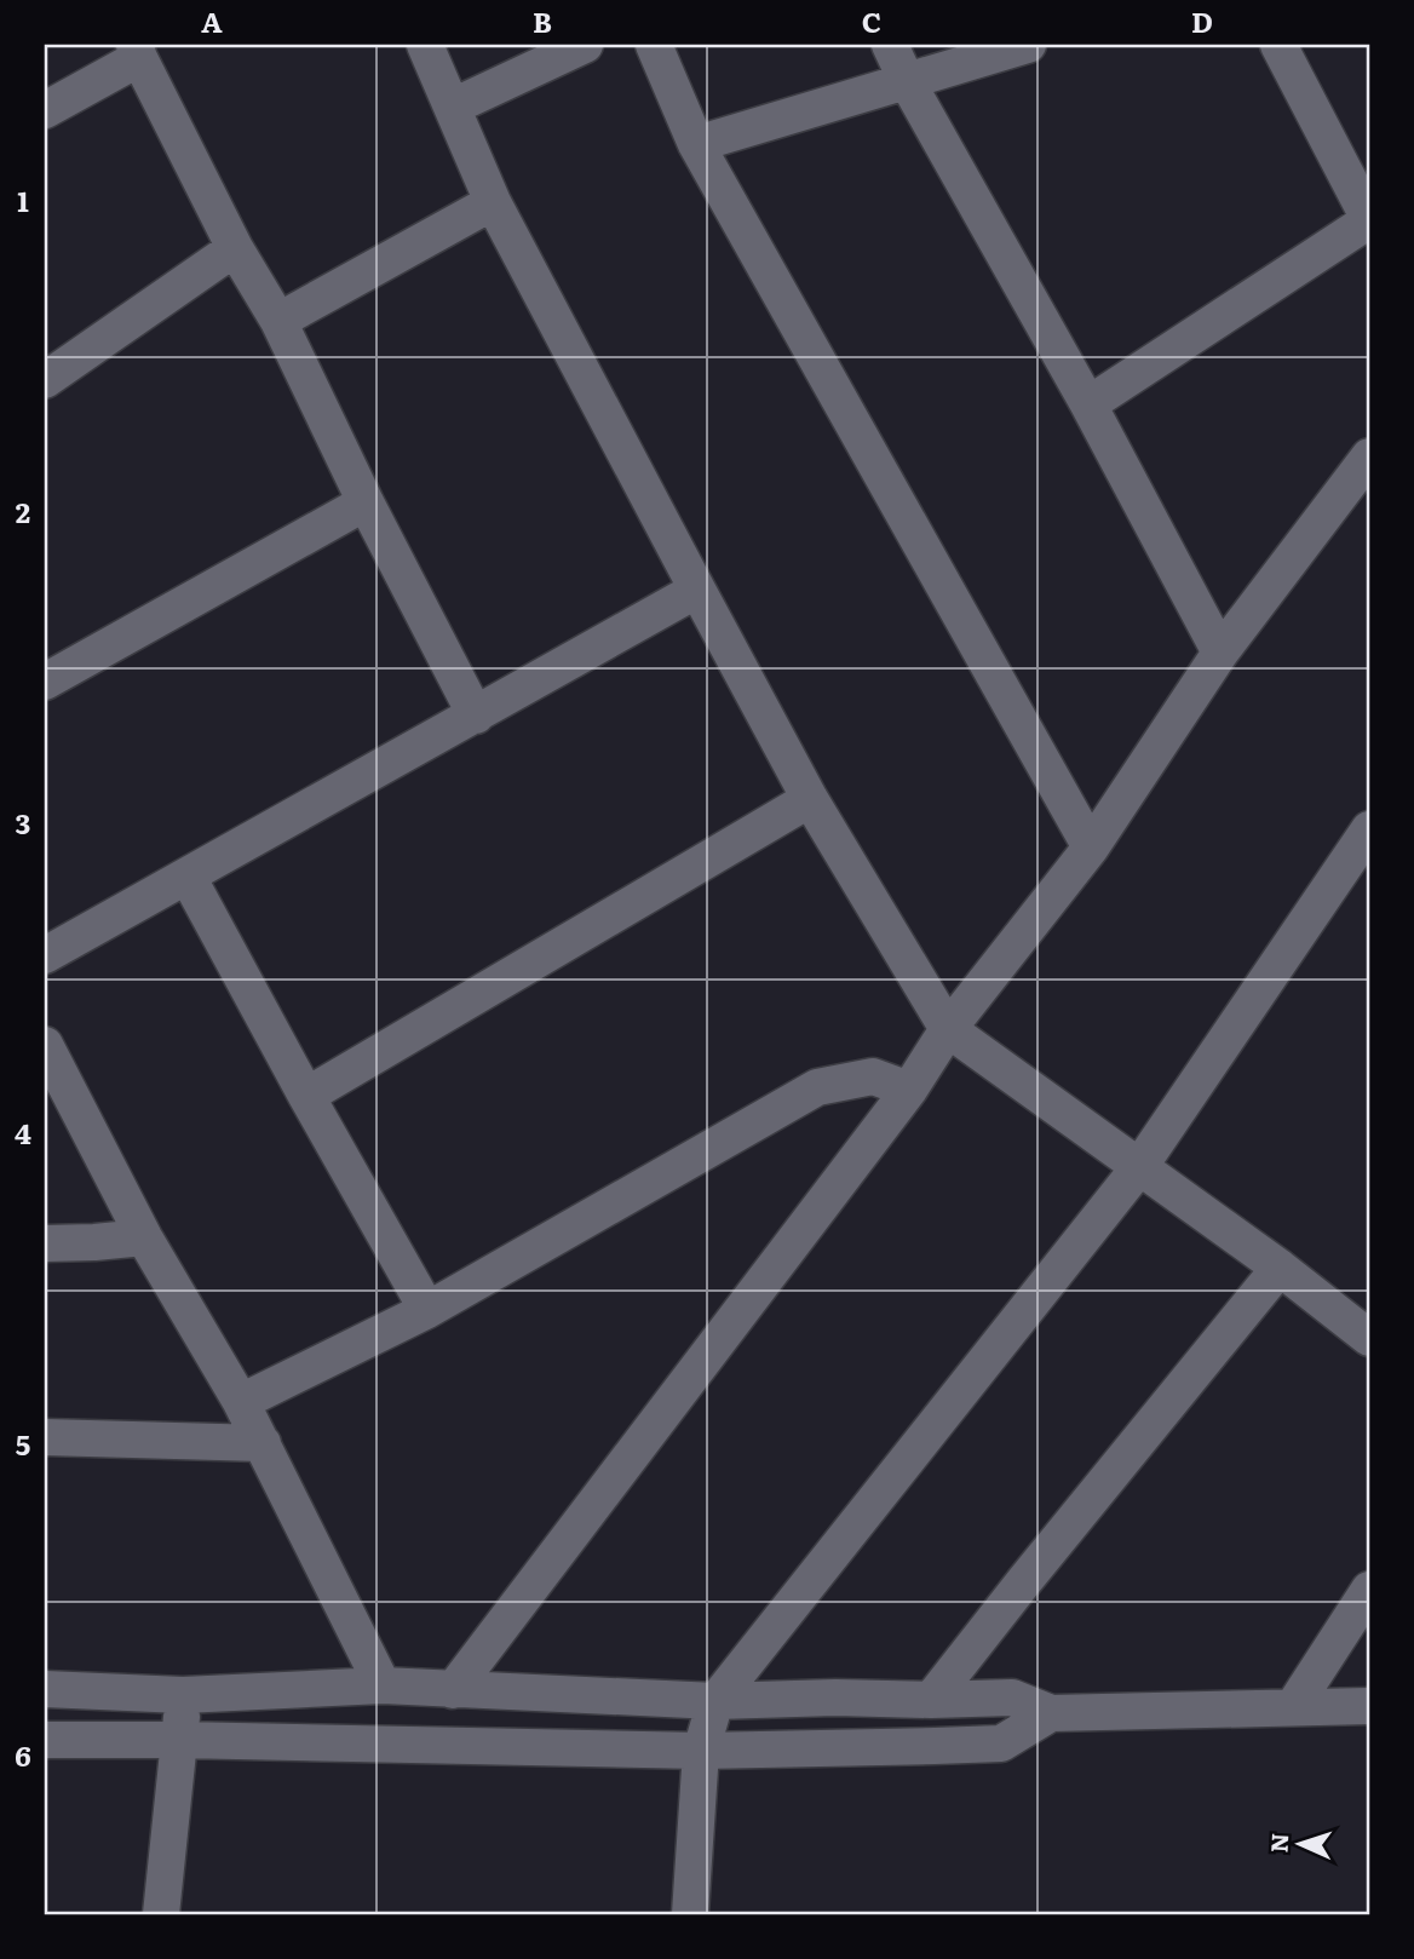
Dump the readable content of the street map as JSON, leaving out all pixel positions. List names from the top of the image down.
{
  "north": "left",
  "grid": {
    "columns": [
      "A",
      "B",
      "C",
      "D"
    ],
    "rows": [
      "1",
      "2",
      "3",
      "4",
      "5",
      "6"
    ]
  }
}
